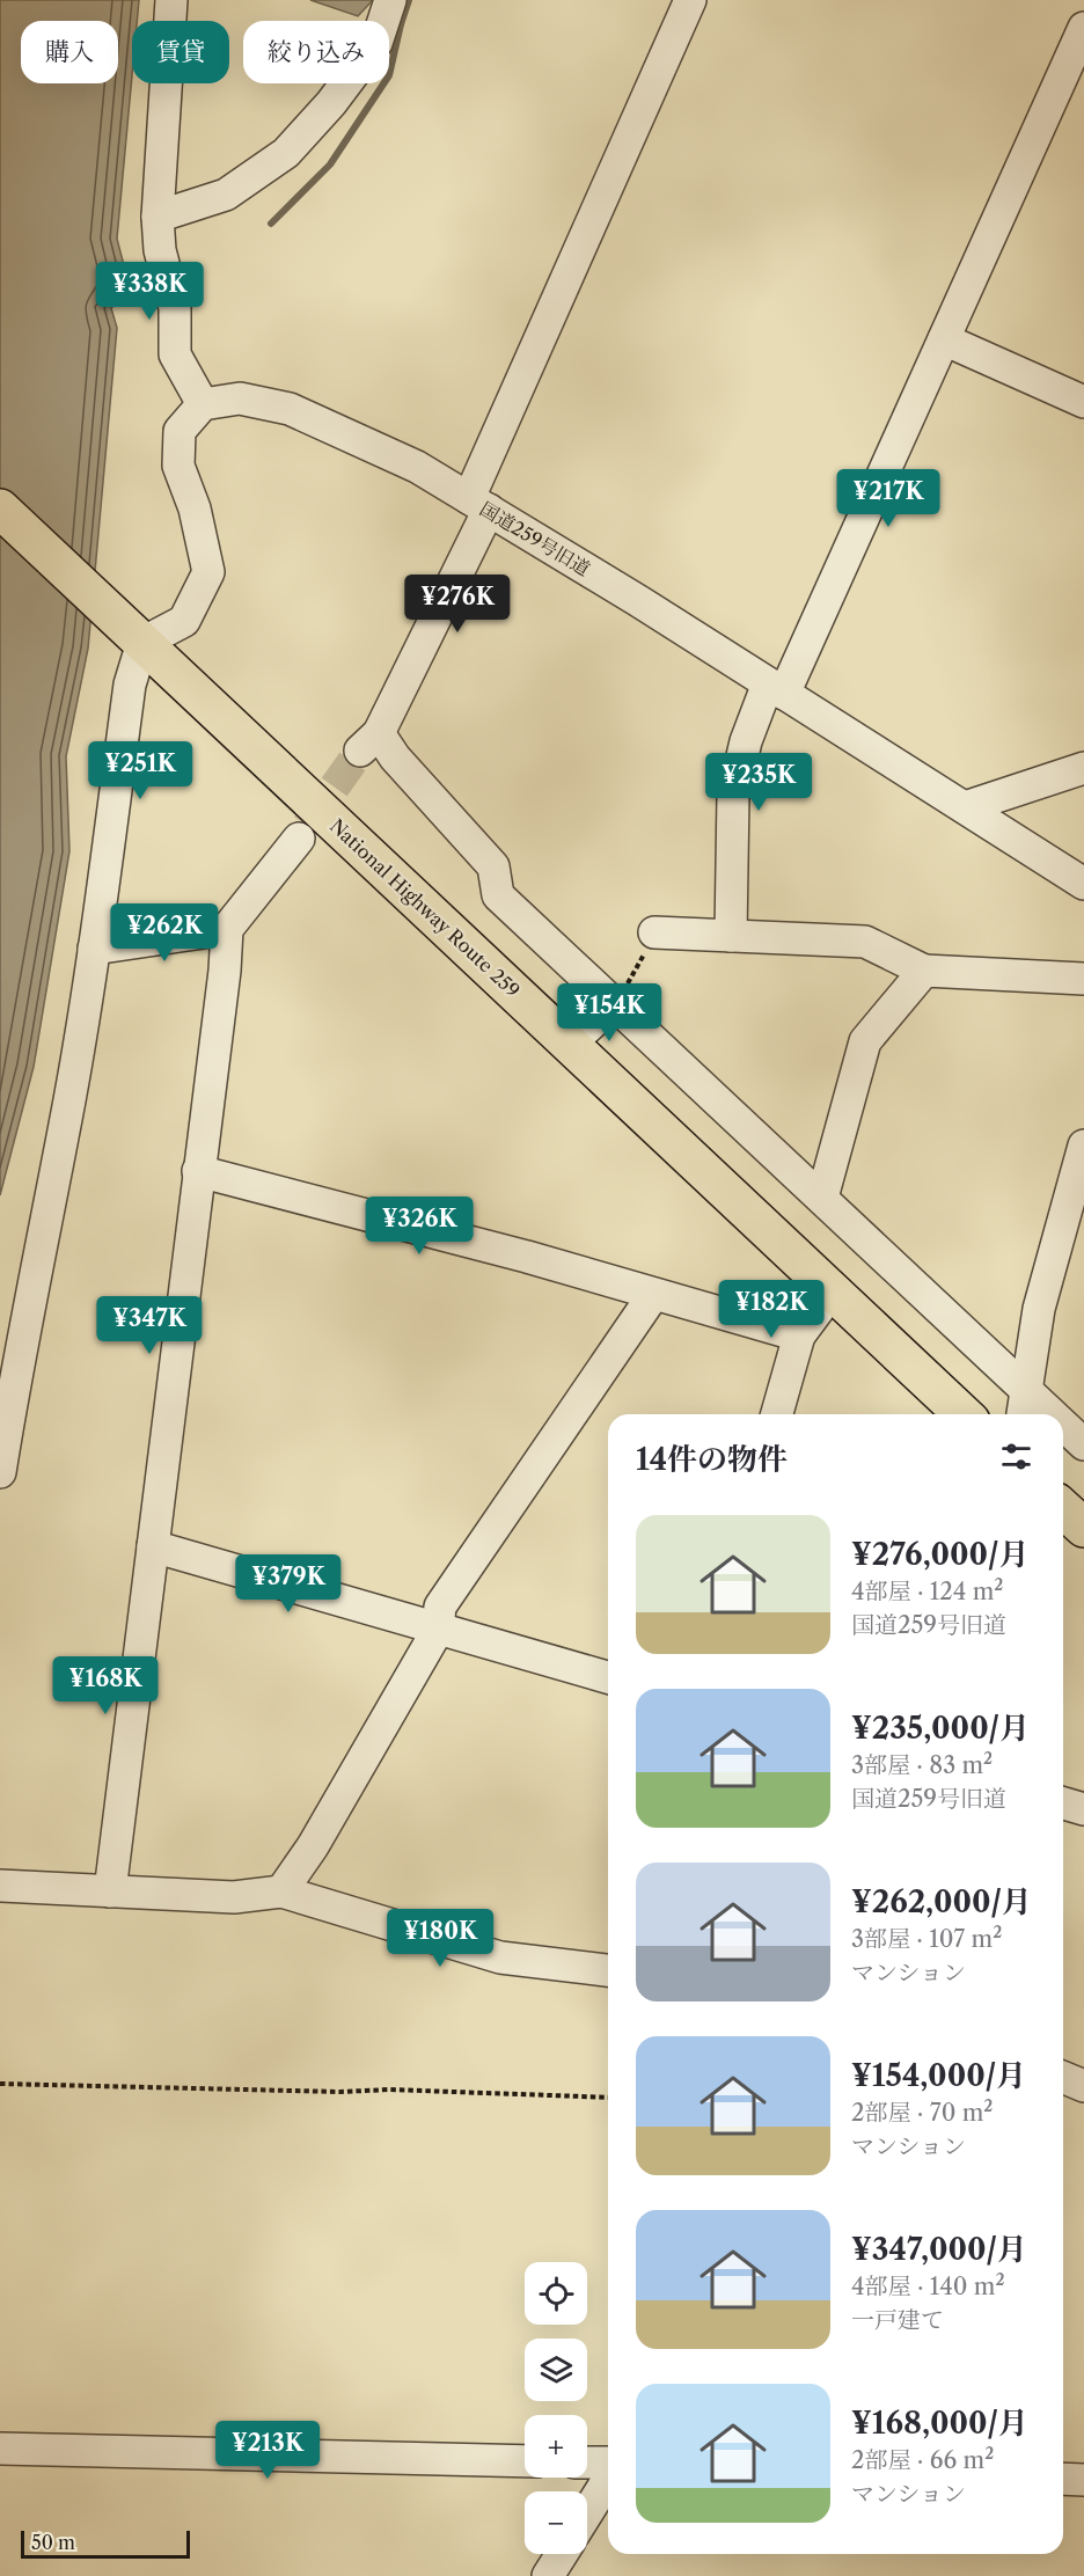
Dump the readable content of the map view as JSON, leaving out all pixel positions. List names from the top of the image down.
{
  "streets": {
    "highway": ["National Highway Route 259"],
    "street": ["国道259号旧道"]
  },
  "scale_bar": "50 m",
  "page": {
    "chip": ["購入", "賃貸", "絞り込み"],
    "price": [
      "¥338K",
      "¥217K",
      "¥276K",
      "¥251K",
      "¥235K",
      "¥262K",
      "¥154K",
      "¥326K",
      "¥182K",
      "¥347K",
      "¥379K",
      "¥168K",
      "¥180K",
      "¥213K"
    ],
    "heading": "14件の物件",
    "list": [
      {
        "name": "¥276,000/月",
        "note": "4部屋 · 124 m² · 国道259号旧道"
      },
      {
        "name": "¥235,000/月",
        "note": "3部屋 · 83 m² · 国道259号旧道"
      },
      {
        "name": "¥262,000/月",
        "note": "3部屋 · 107 m² · マンション"
      },
      {
        "name": "¥154,000/月",
        "note": "2部屋 · 70 m² · マンション"
      },
      {
        "name": "¥347,000/月",
        "note": "4部屋 · 140 m² · 一戸建て"
      },
      {
        "name": "¥168,000/月",
        "note": "2部屋 · 66 m² · マンション"
      }
    ],
    "map_buttons": ["+", "−"],
    "scale": "50 m"
  }
}
